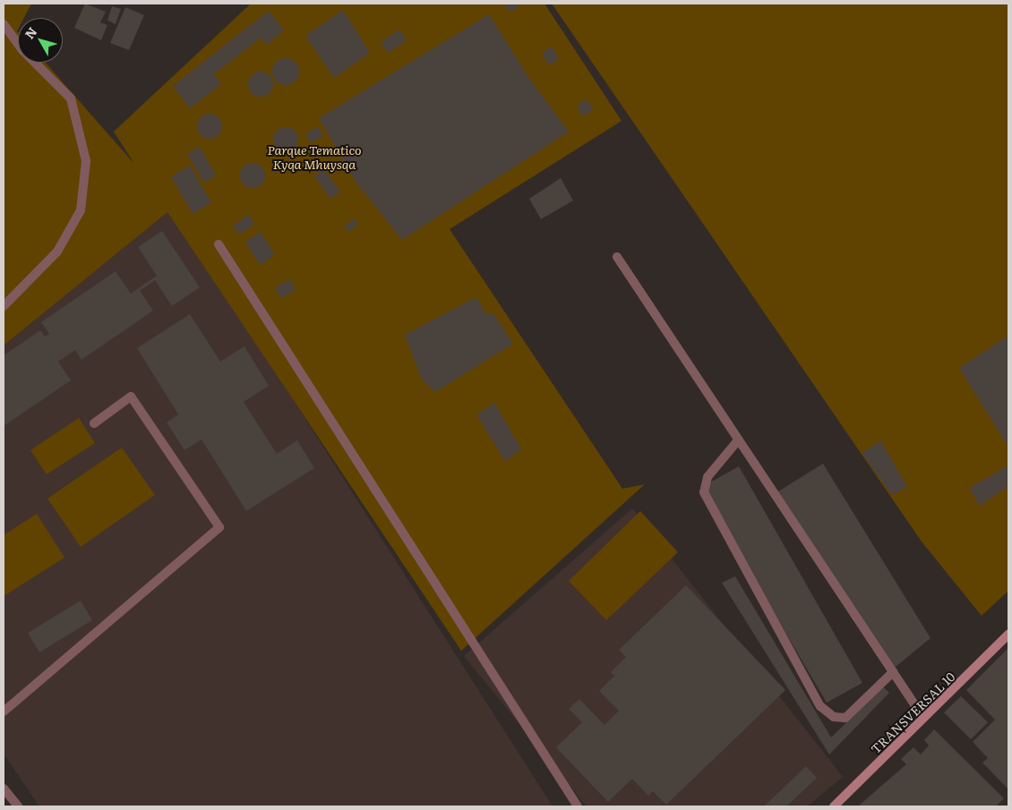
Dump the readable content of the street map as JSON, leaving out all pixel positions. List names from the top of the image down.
{
  "streets": {
    "main road": ["TRANSVERSAL 10"]
  },
  "parks": ["Parque Tematico Kyqa Mhuysqa"],
  "north": "top left"
}
